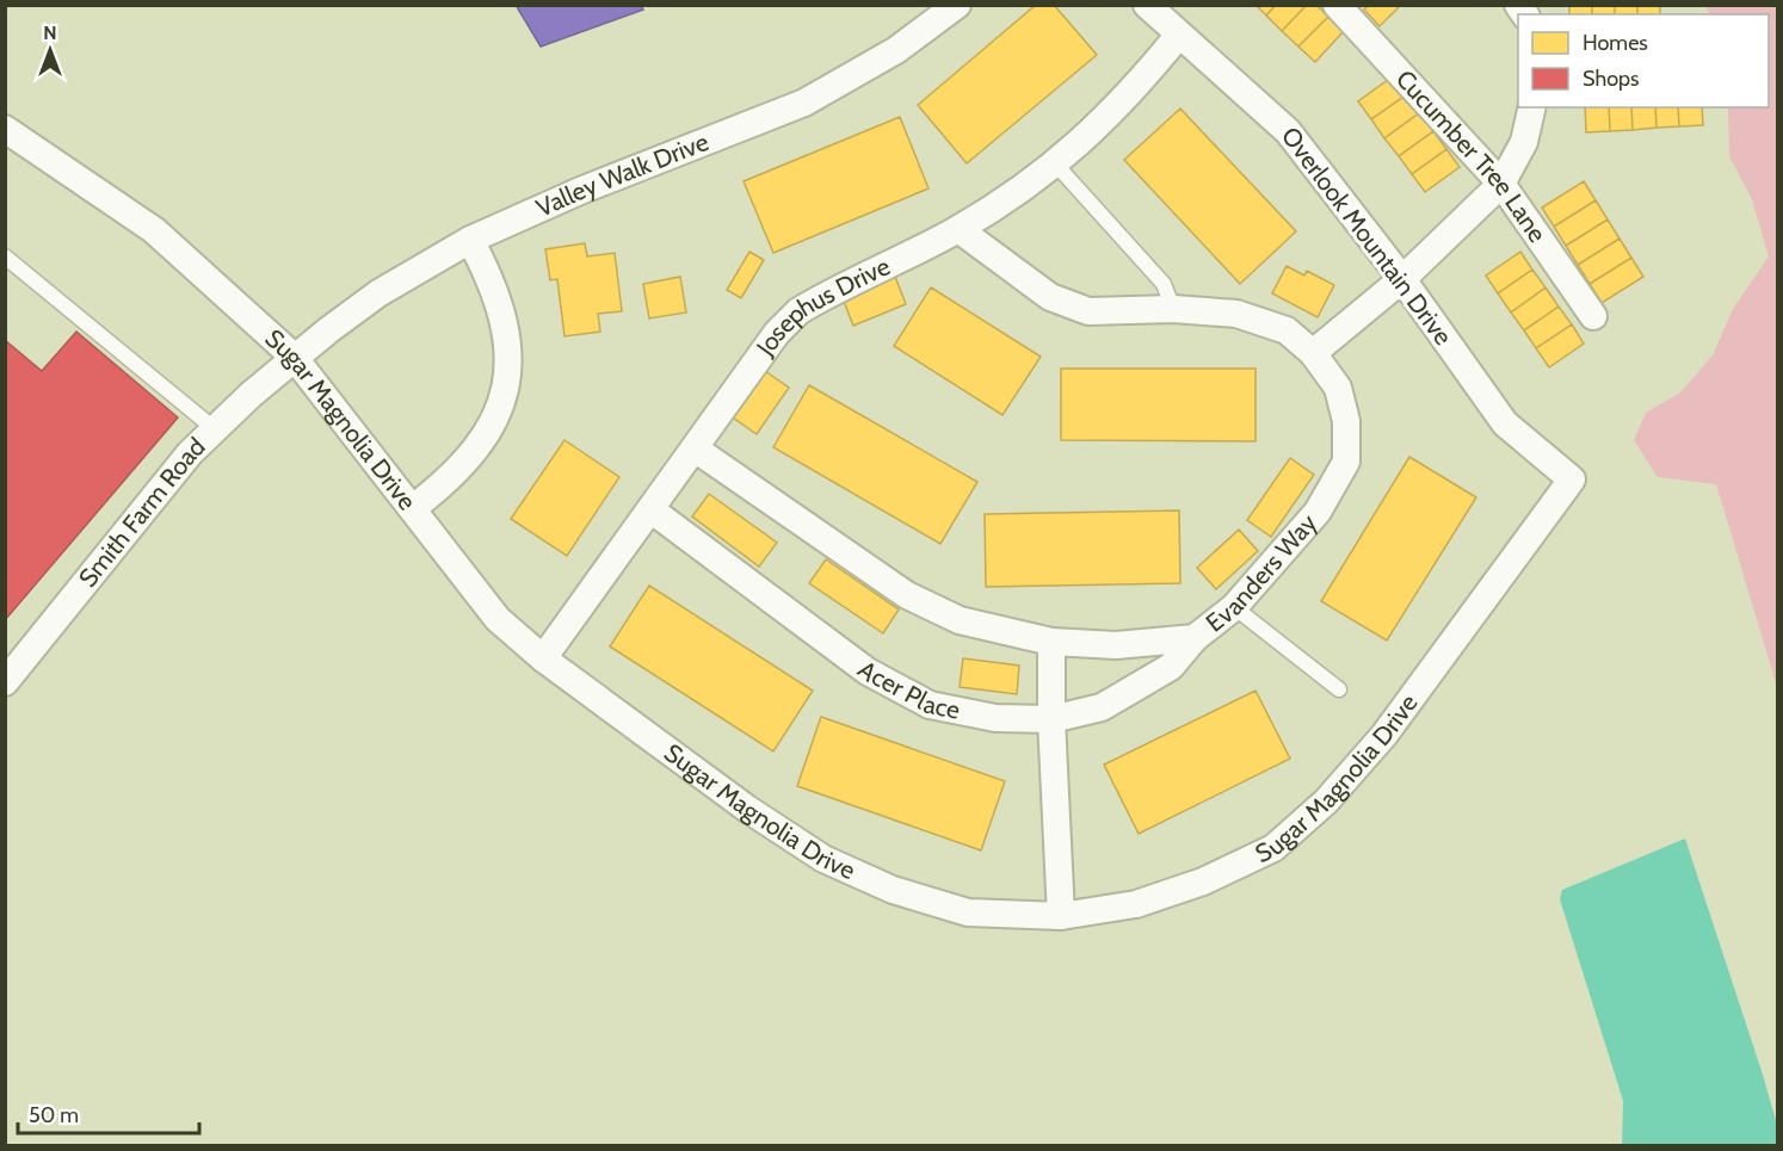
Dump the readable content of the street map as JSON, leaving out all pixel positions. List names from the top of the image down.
{
  "streets": {
    "street": [
      "Cucumber Tree Lane",
      "Valley Walk Drive",
      "Overlook Mountain Drive",
      "Josephus Drive",
      "Sugar Magnolia Drive",
      "Smith Farm Road",
      "Evanders Way",
      "Acer Place"
    ]
  },
  "crossings": [
    ["Valley Walk Drive", "Sugar Magnolia Drive"],
    ["Valley Walk Drive", "Smith Farm Road"],
    ["Overlook Mountain Drive", "Josephus Drive"],
    ["Overlook Mountain Drive", "Sugar Magnolia Drive"],
    ["Josephus Drive", "Sugar Magnolia Drive"],
    ["Josephus Drive", "Evanders Way"],
    ["Josephus Drive", "Acer Place"],
    ["Sugar Magnolia Drive", "Smith Farm Road"],
    ["Evanders Way", "Acer Place"]
  ],
  "legend": ["Homes", "Shops"],
  "scale_bar": "50 m",
  "north": "top"
}
